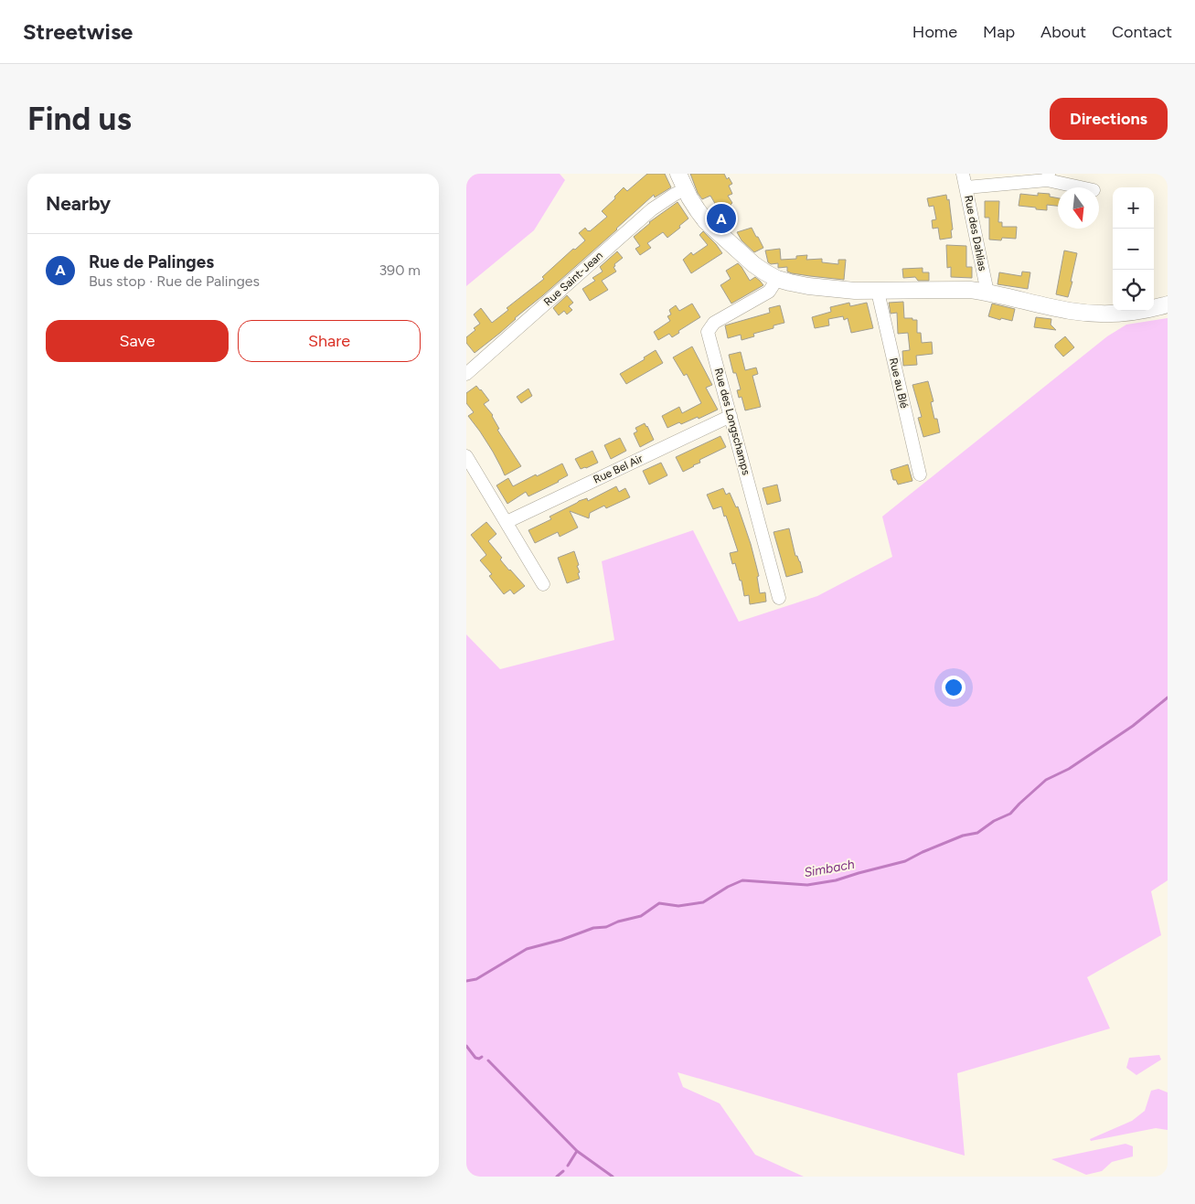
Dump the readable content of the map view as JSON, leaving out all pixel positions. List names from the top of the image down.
{
  "streets": {
    "street": [
      "Rue des Dahlias",
      "Rue Saint-Jean",
      "Rue au Blé",
      "Rue des Longschamps",
      "Rue Bel Air"
    ]
  },
  "crossings": [
    ["Rue des Longschamps", "Rue Bel Air"]
  ],
  "water": ["Simbach"],
  "north": "bottom",
  "page": {
    "header": "Streetwise",
    "nav": [
      "Home",
      "Map",
      "About",
      "Contact"
    ],
    "buttons": [
      "Directions",
      ["Save", "Share"]
    ],
    "title": "Find us",
    "heading": "Nearby",
    "map_buttons": ["+", "−"],
    "pins": "A",
    "list": [
      {
        "mark": "A",
        "name": "Rue de Palinges",
        "note": "Bus stop · Rue de Palinges",
        "value": "390 m"
      }
    ]
  }
}
